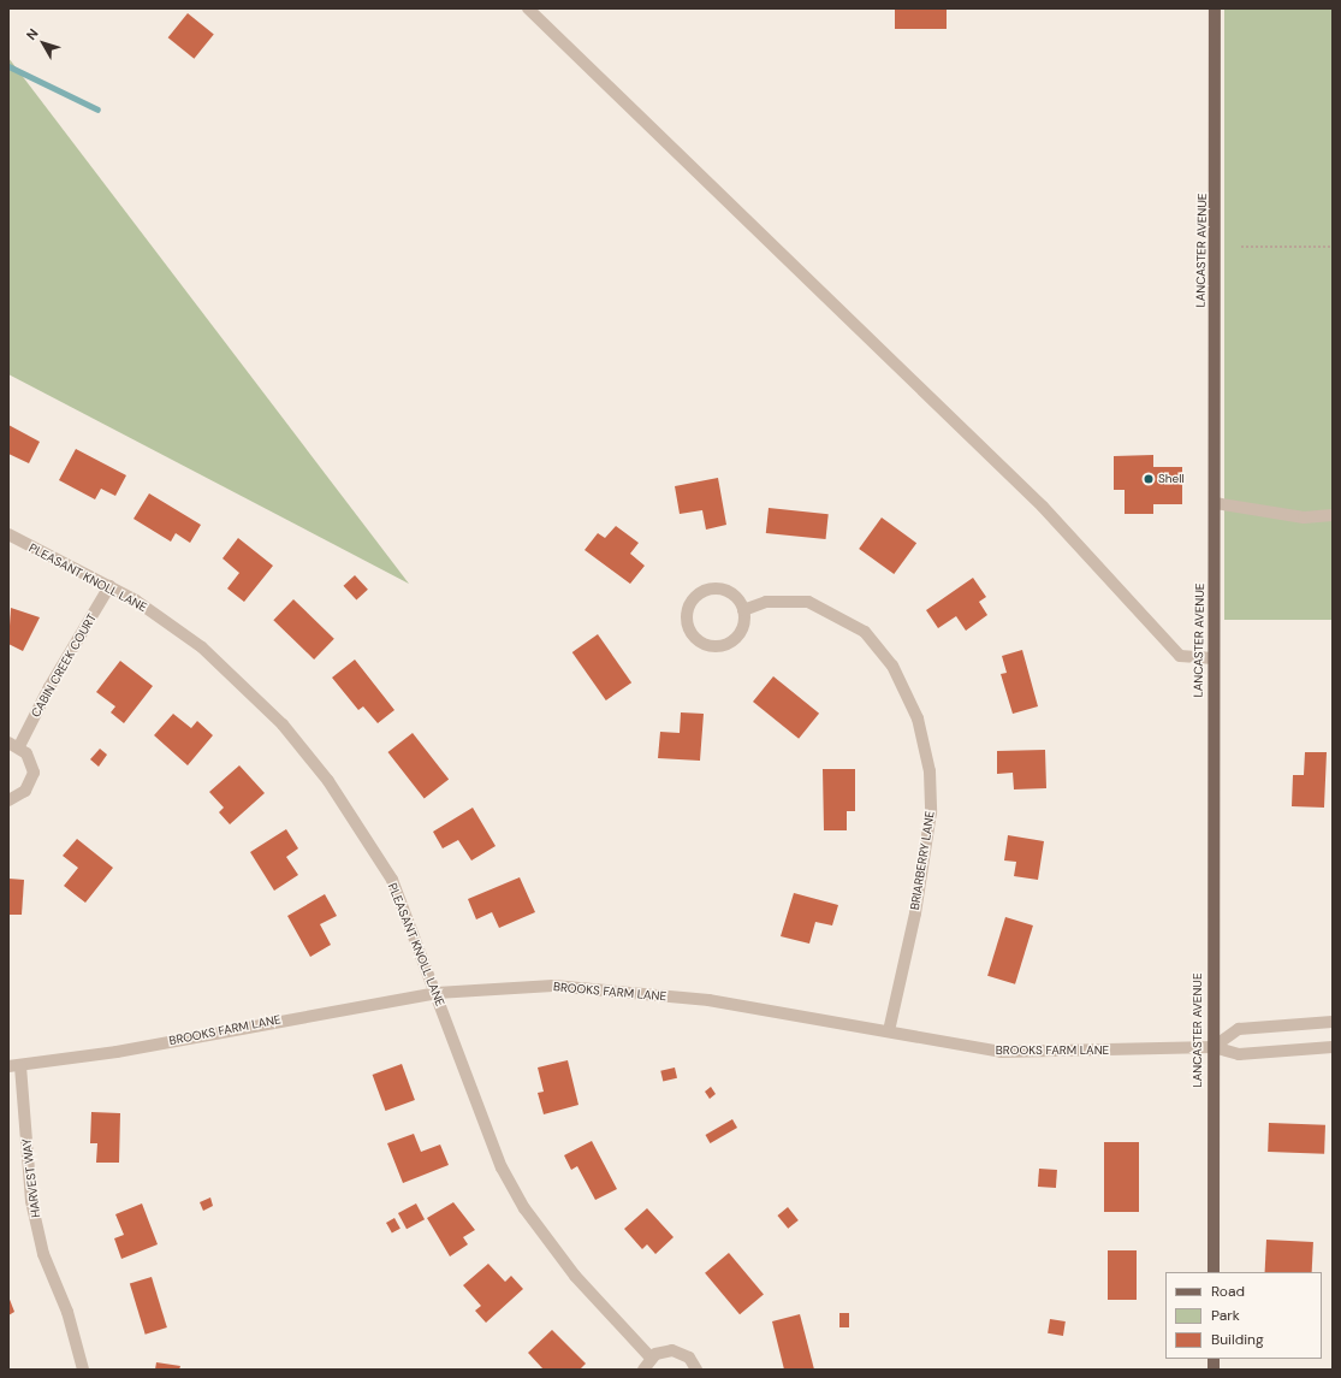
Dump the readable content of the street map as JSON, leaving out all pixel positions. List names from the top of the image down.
{
  "streets": {
    "main road": ["LANCASTER AVENUE"],
    "street": [
      "PLEASANT KNOLL LANE",
      "CABIN CREEK COURT",
      "BRIARBERRY LANE",
      "BROOKS FARM LANE",
      "HARVEST WAY"
    ]
  },
  "crossings": [
    ["LANCASTER AVENUE", "BROOKS FARM LANE"],
    ["PLEASANT KNOLL LANE", "CABIN CREEK COURT"],
    ["PLEASANT KNOLL LANE", "BROOKS FARM LANE"],
    ["BRIARBERRY LANE", "BROOKS FARM LANE"],
    ["BROOKS FARM LANE", "HARVEST WAY"]
  ],
  "places": ["Shell"],
  "legend": ["Road", "Park", "Building"],
  "north": "top left"
}
